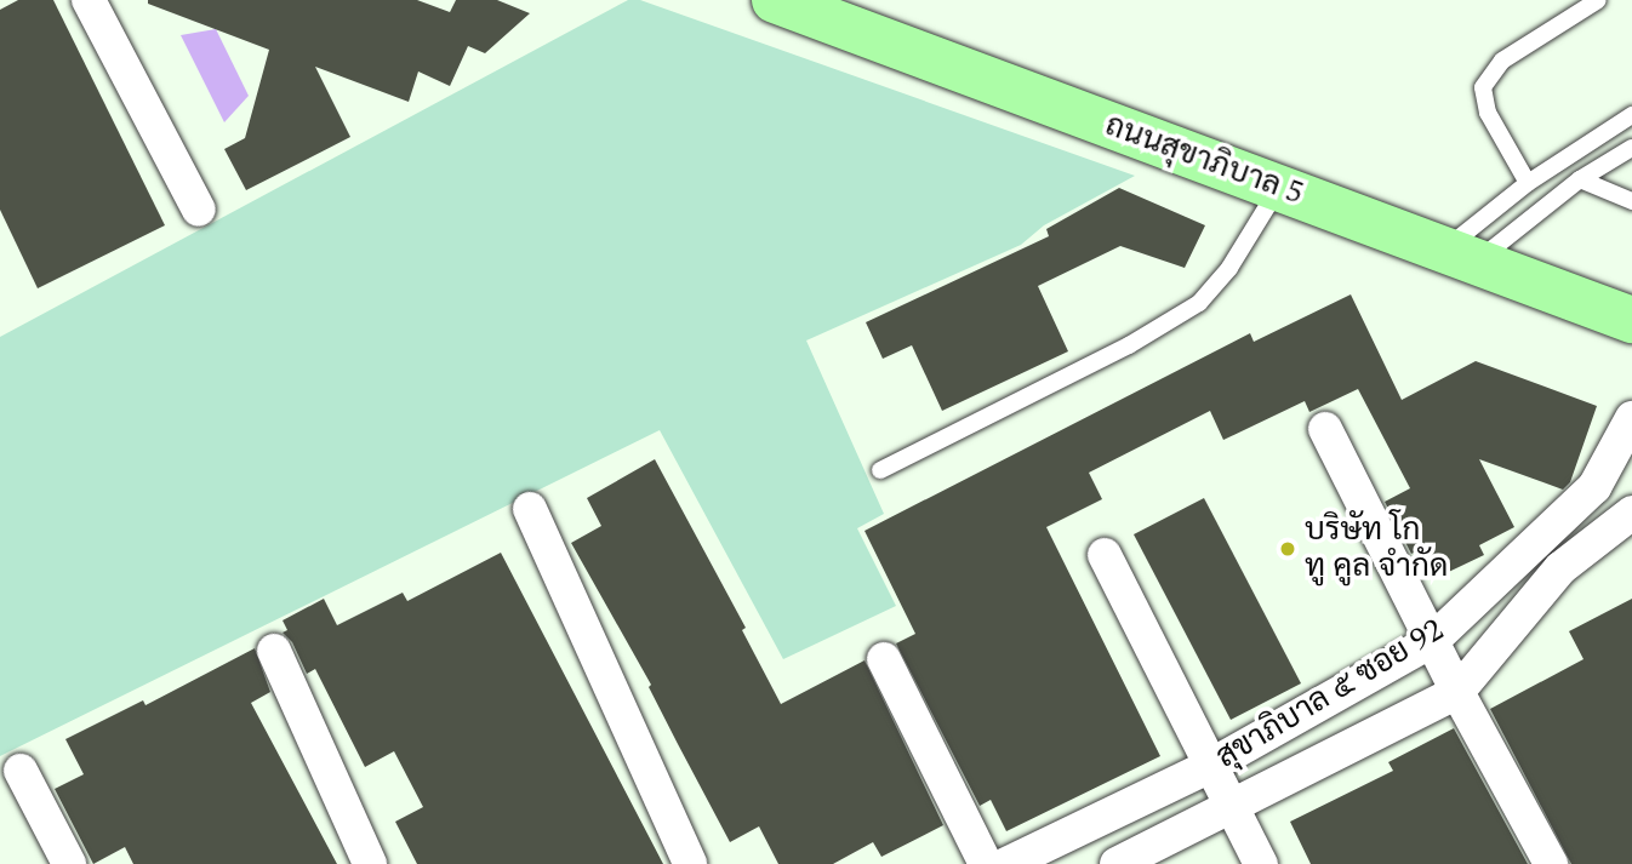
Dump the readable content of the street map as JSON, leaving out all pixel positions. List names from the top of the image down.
{
  "streets": {
    "main road": ["ถนนสุขาภิบาล 5"],
    "street": ["สุขาภิบาล ๕ ซอย 92"]
  },
  "places": ["บริษัท โก ทู คูล จำกัด"]
}
